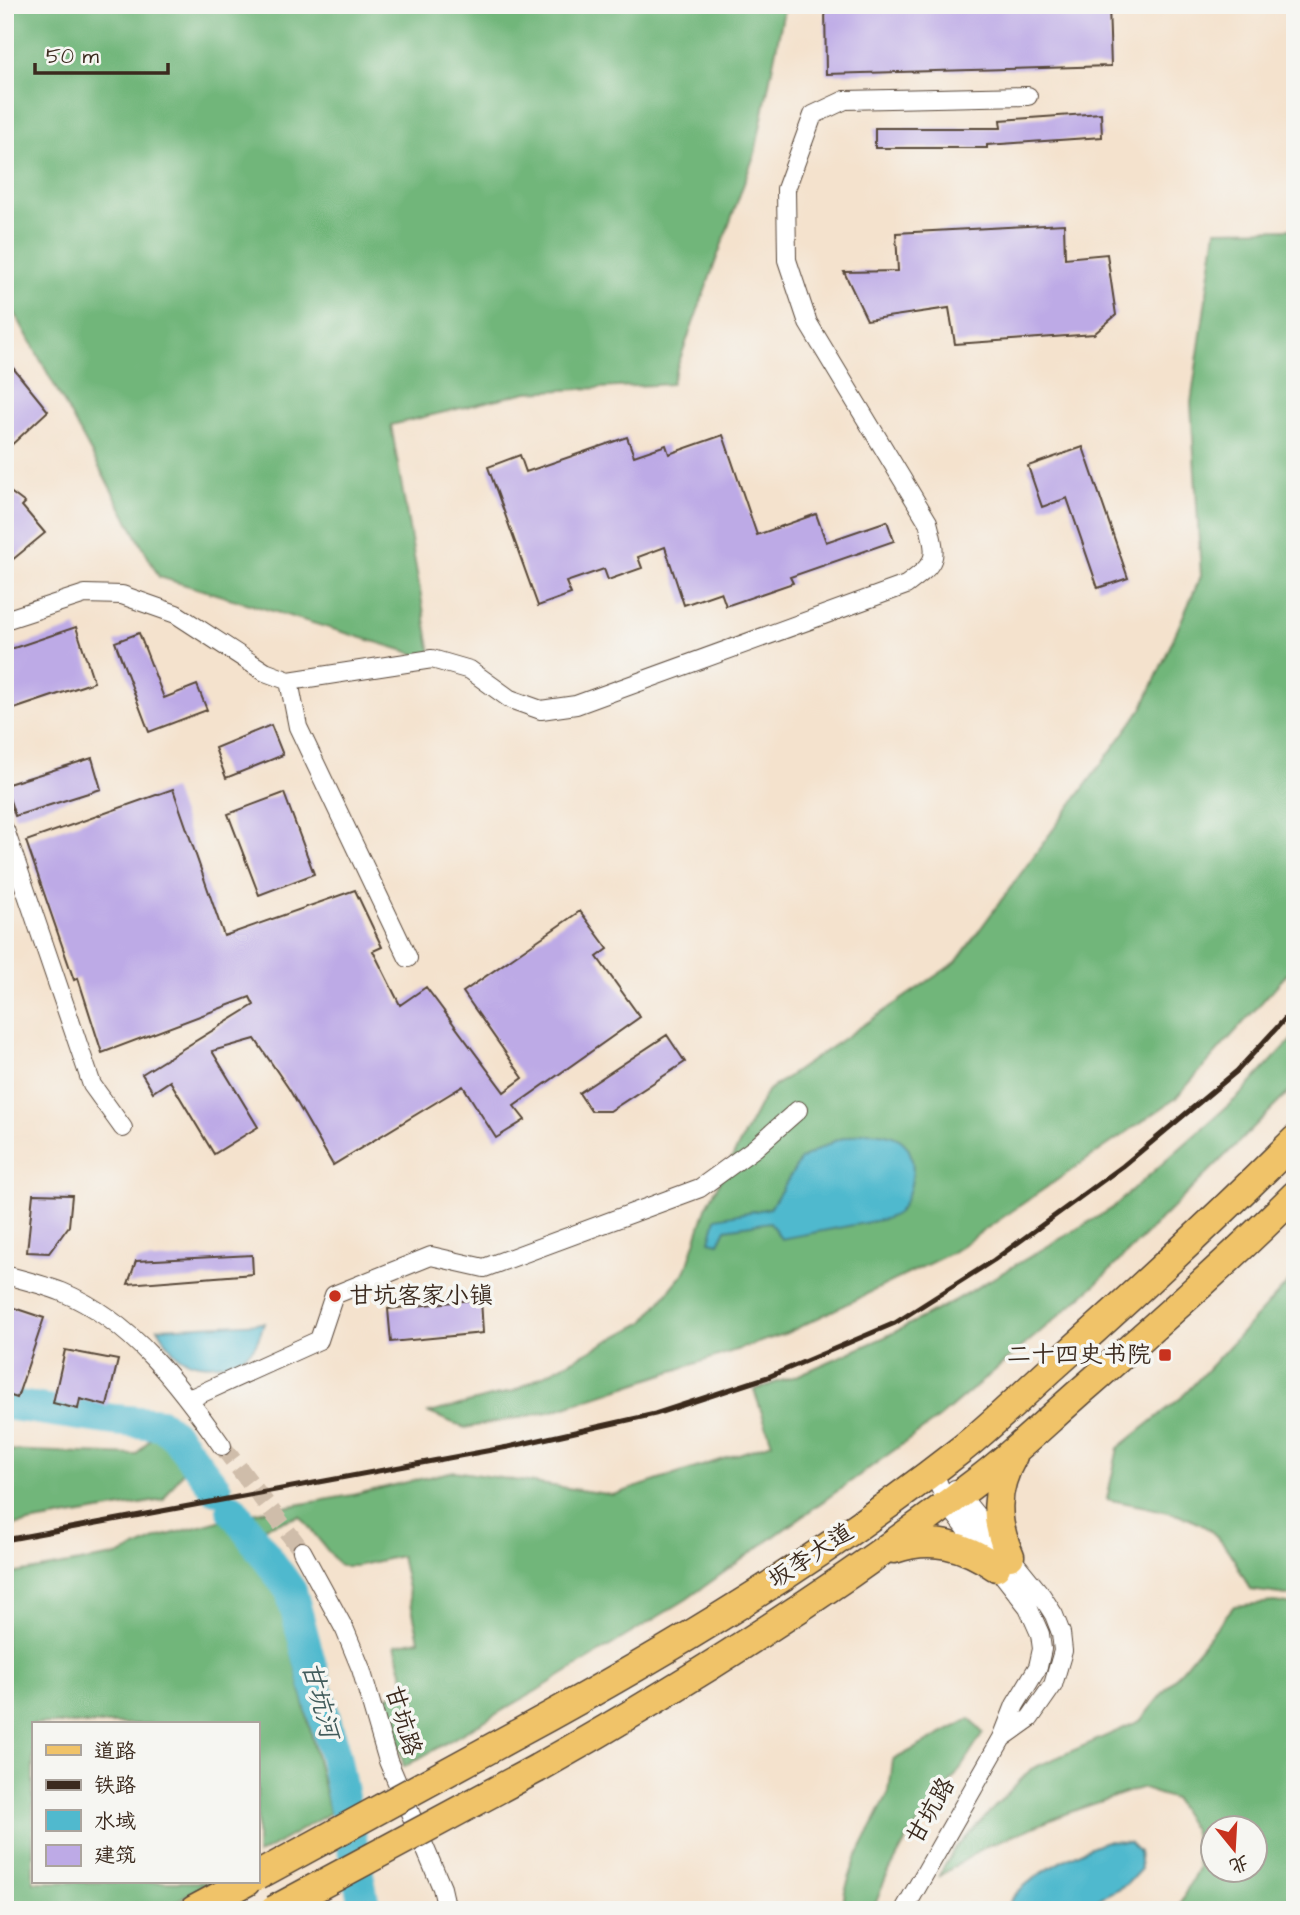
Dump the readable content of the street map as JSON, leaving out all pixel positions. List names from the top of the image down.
{
  "streets": {
    "main road": ["坂李大道"],
    "street": ["甘坑路"]
  },
  "crossings": [
    ["坂李大道", "甘坑路"]
  ],
  "water": ["甘坑河"],
  "places": {
    "other": ["甘坑客家小镇"],
    "transit": ["二十四史书院"]
  },
  "legend": [
    "道路",
    "铁路",
    "水域",
    "建筑"
  ],
  "scale_bar": "50 m",
  "north": "bottom"
}
